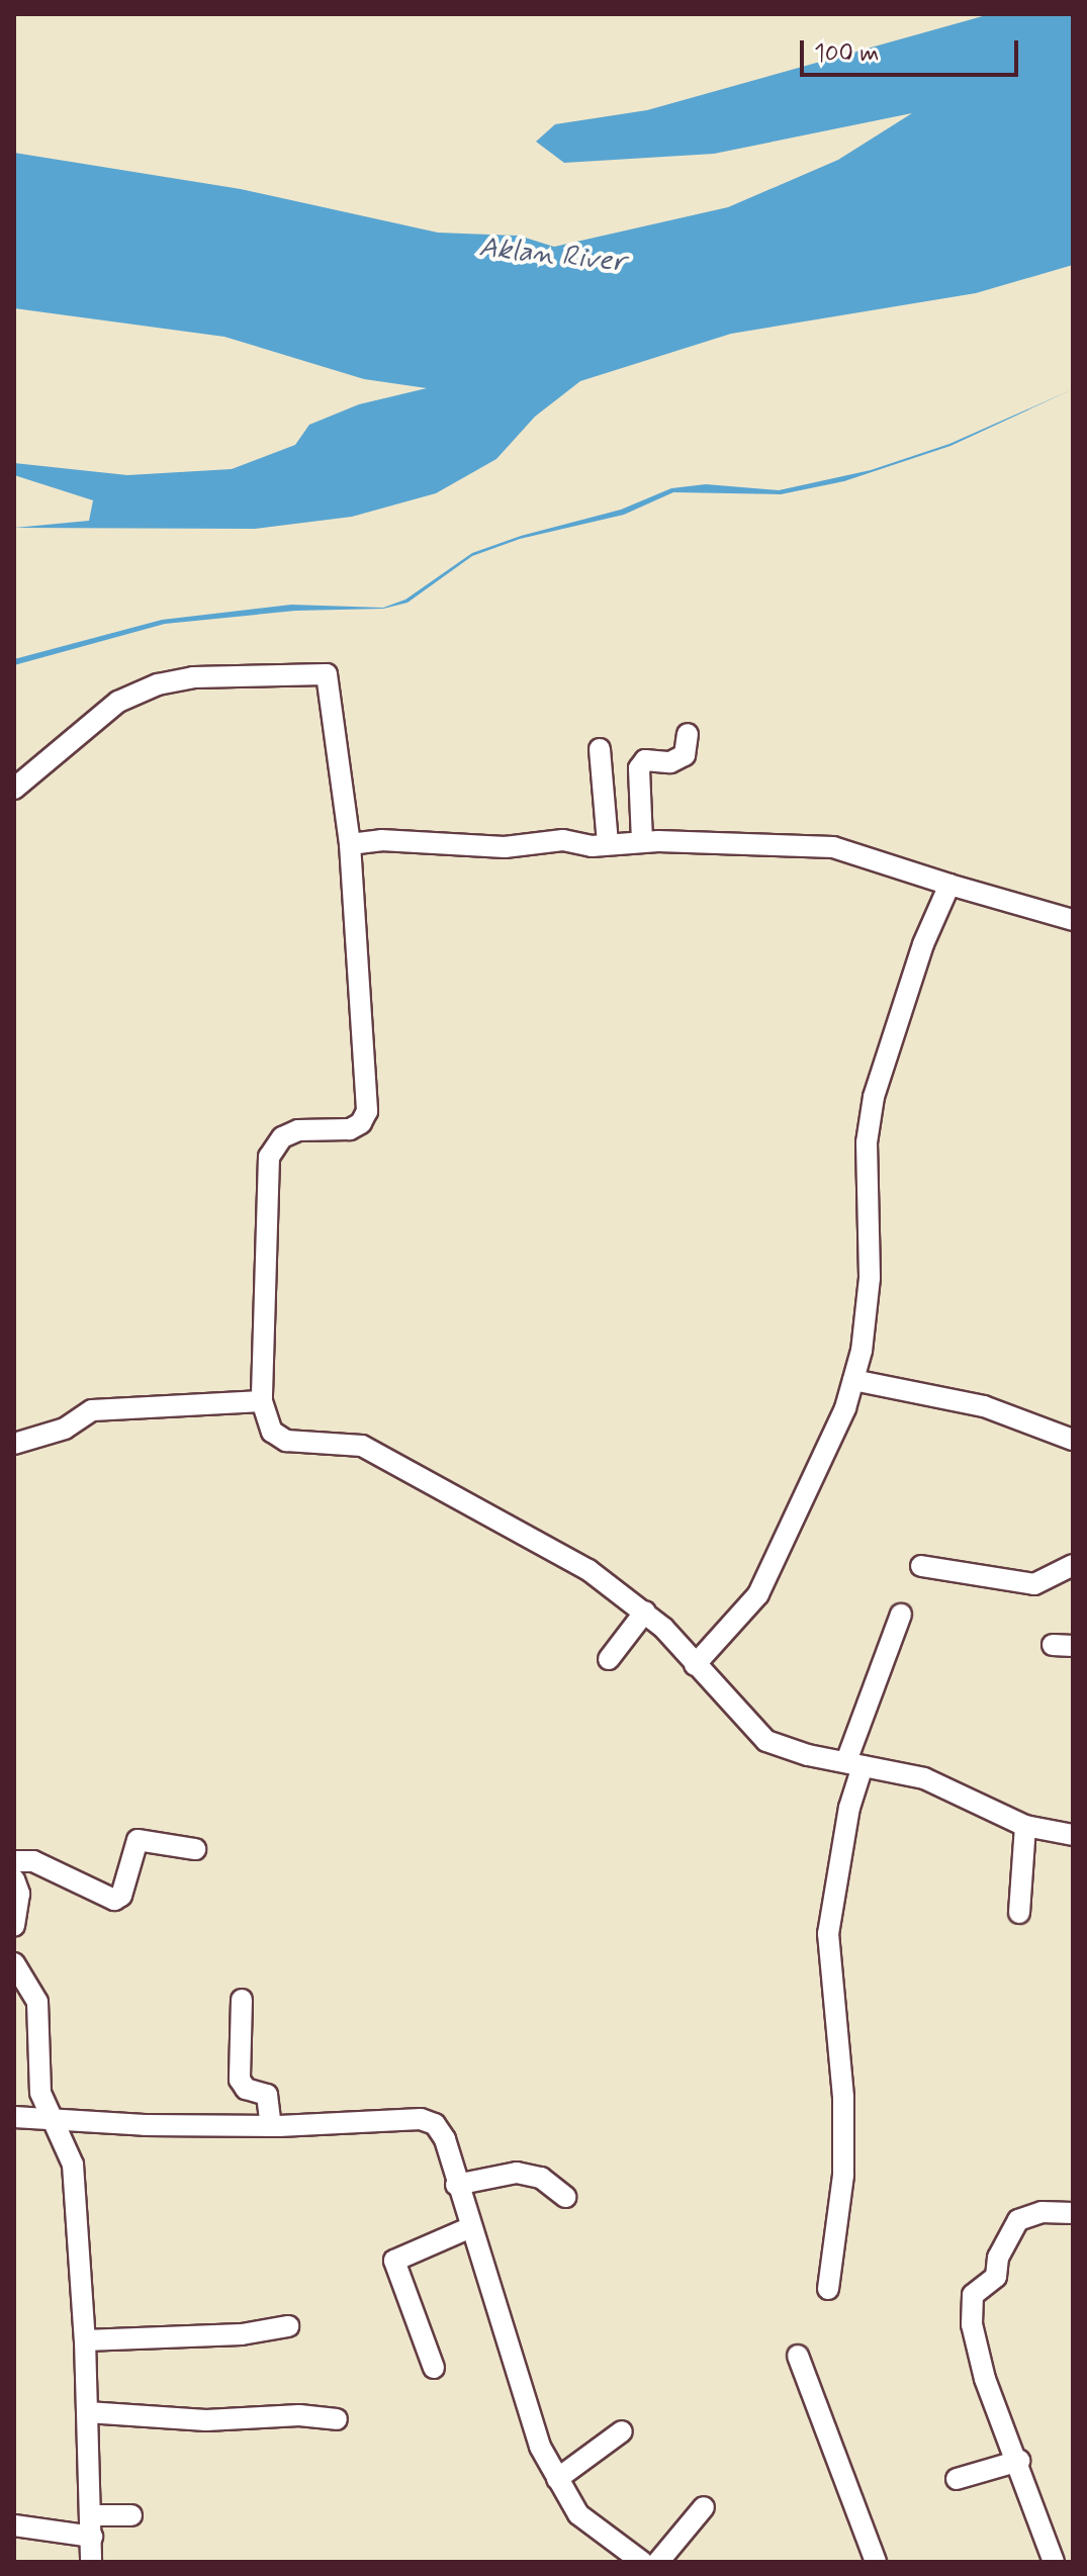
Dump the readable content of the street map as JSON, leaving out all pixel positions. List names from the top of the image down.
{
  "water": ["Aklan River"],
  "scale_bar": "100 m"
}
